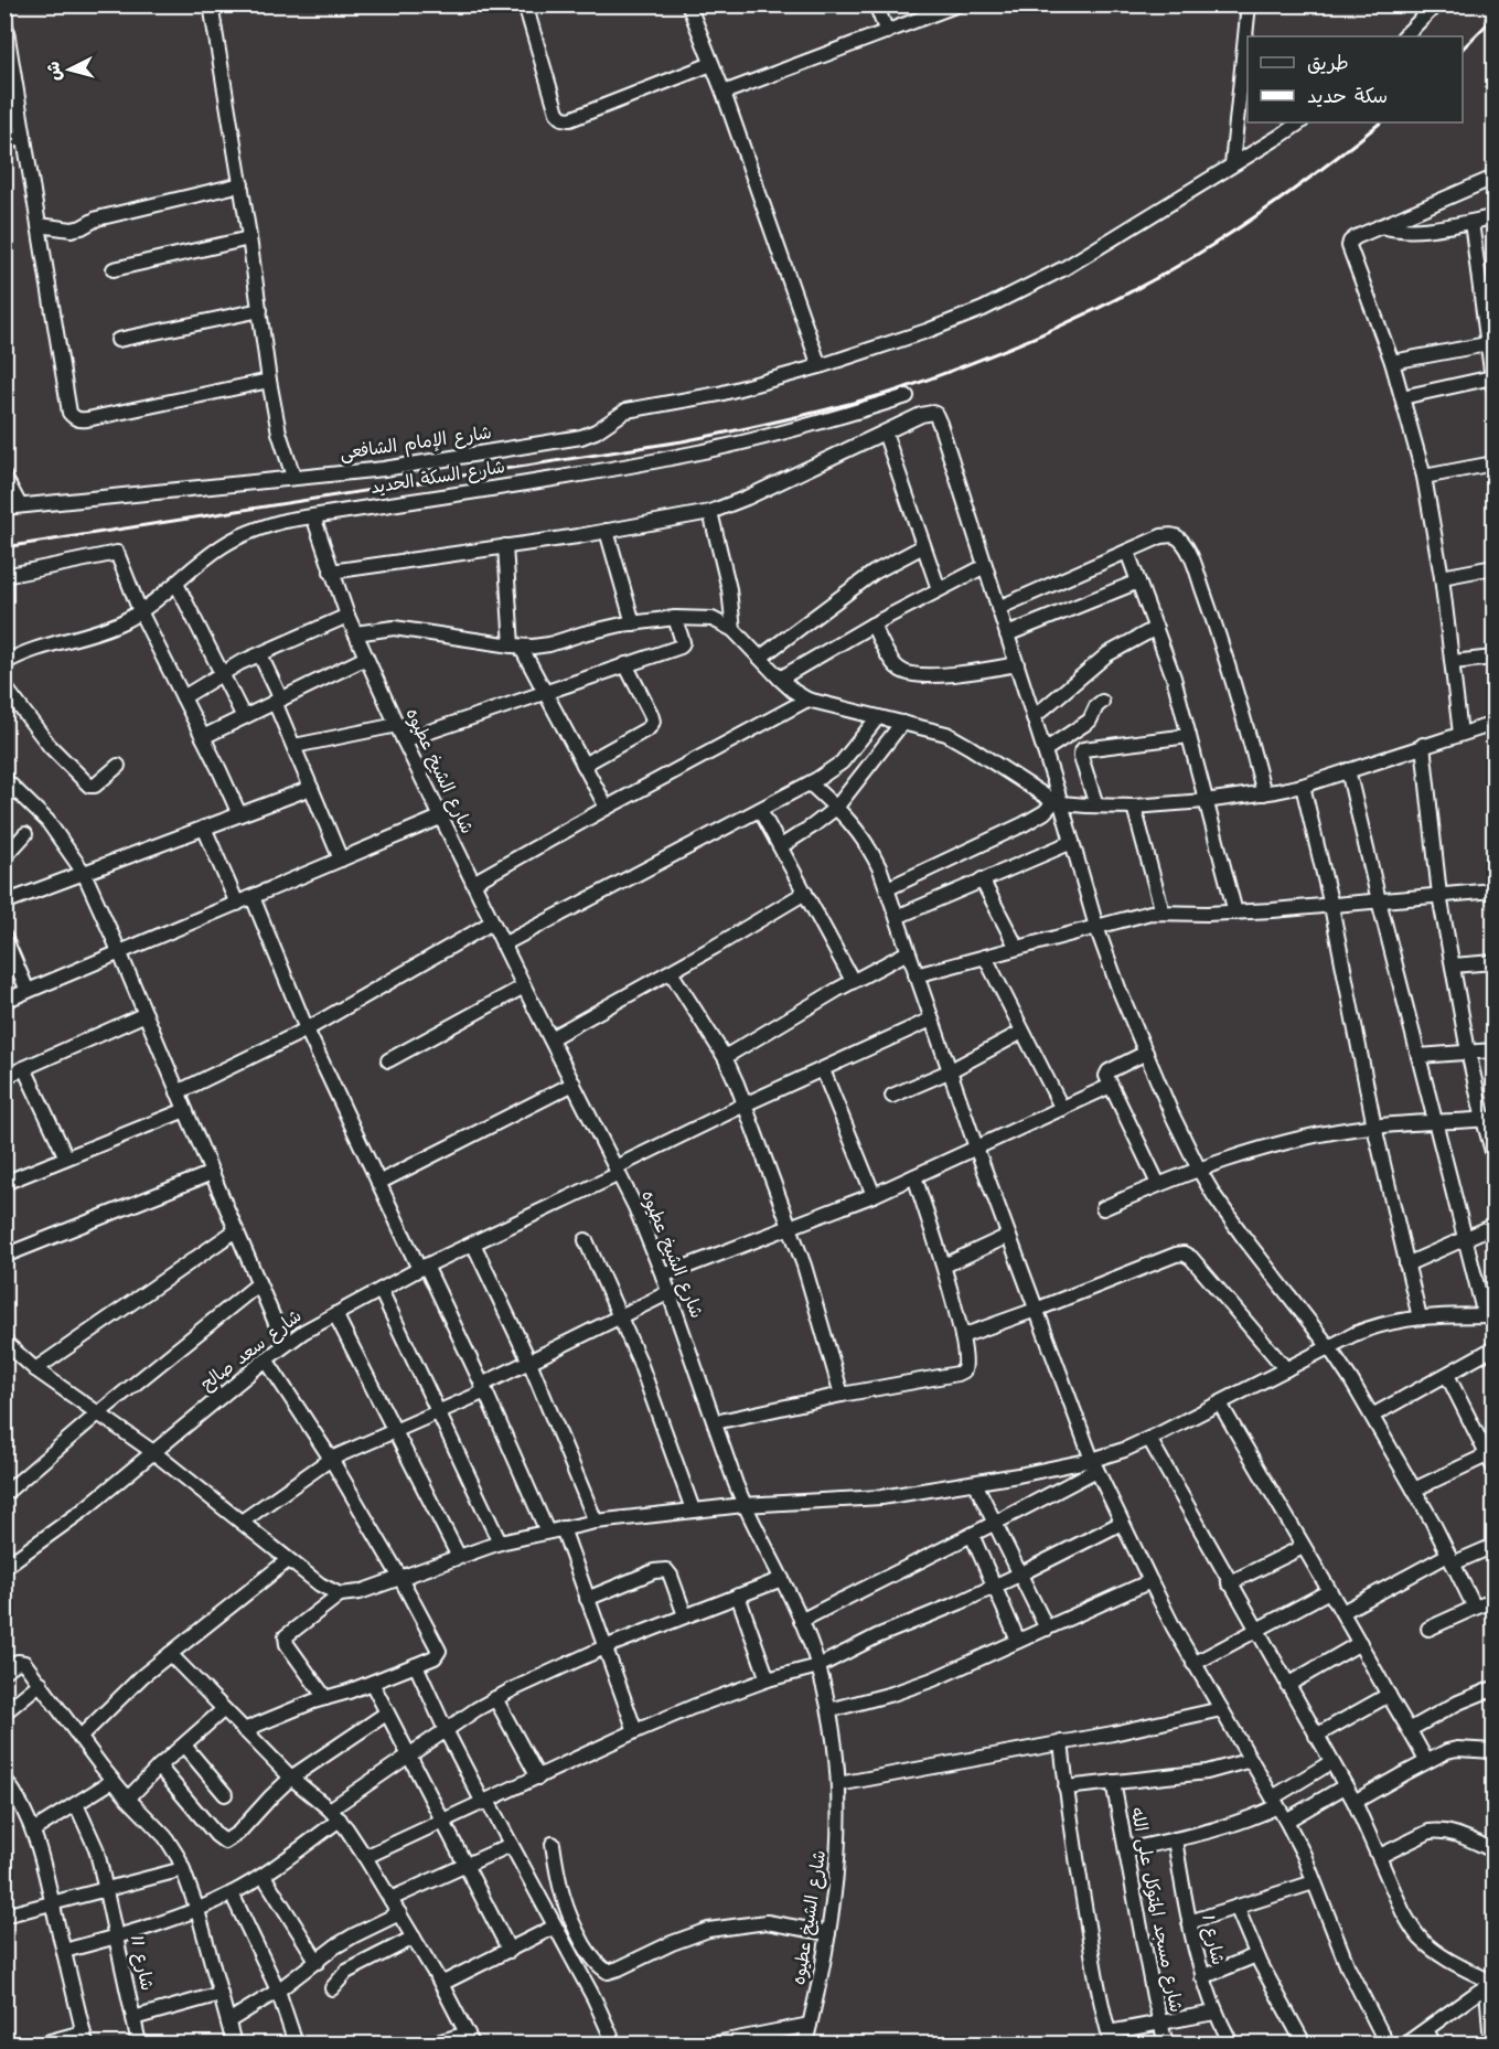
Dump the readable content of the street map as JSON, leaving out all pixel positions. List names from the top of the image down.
{
  "streets": {
    "street": [
      "شارع الإمام الشافعى",
      "شارع السكة الحديد",
      "شارع الشيخ عطيوه",
      "شارع سعد صالح",
      "شارع مسجد المتوكل على الله",
      "شارع 1",
      "شارع 11"
    ]
  },
  "crossings": [
    ["شارع السكة الحديد", "شارع الشيخ عطيوه"],
    ["شارع الشيخ عطيوه", "شارع سعد صالح"]
  ],
  "legend": ["طريق", "سكة حديد"],
  "north": "left"
}
